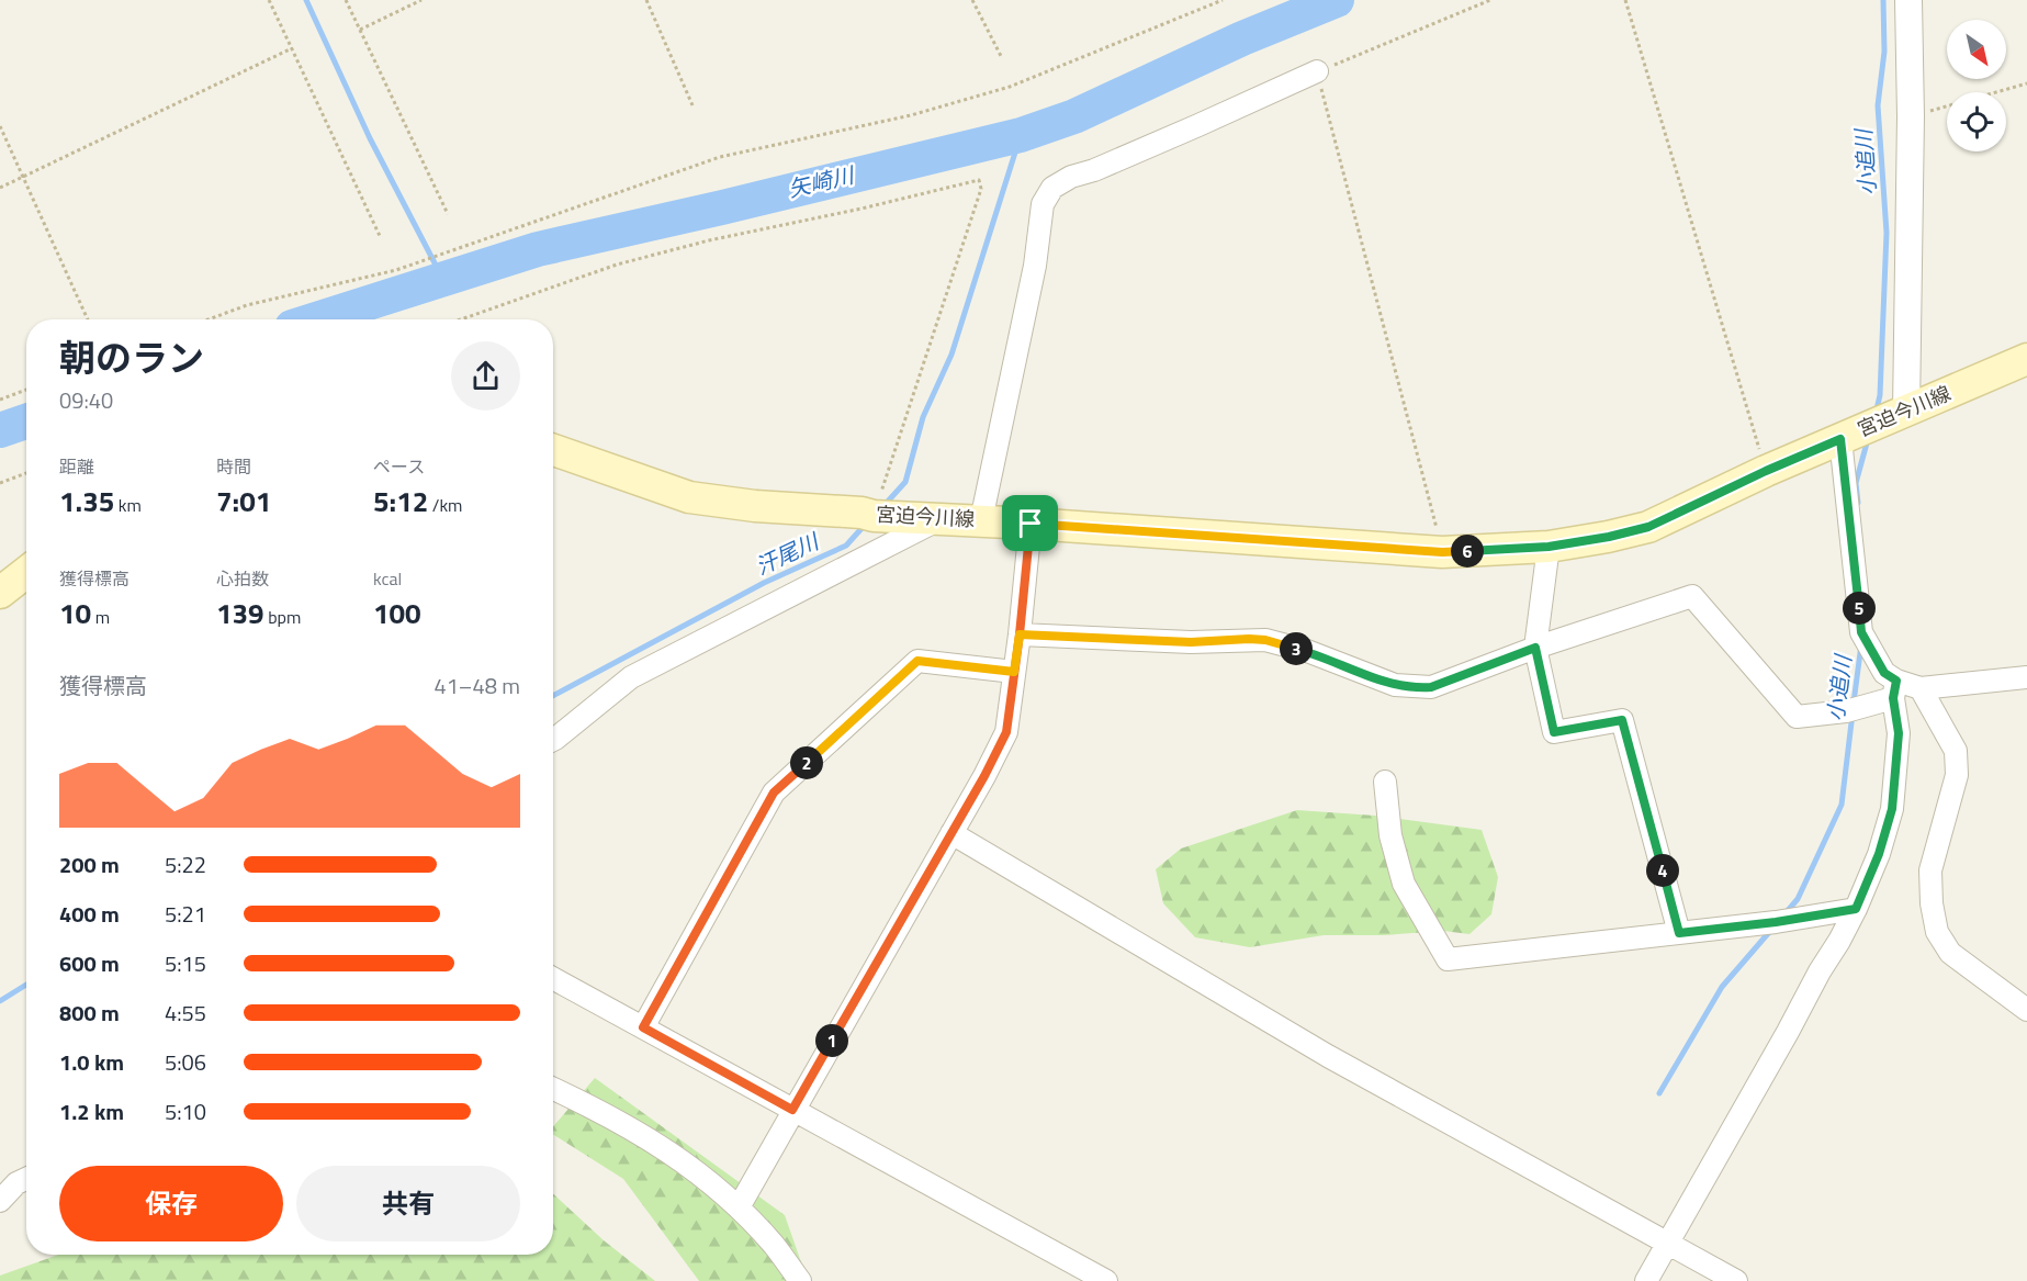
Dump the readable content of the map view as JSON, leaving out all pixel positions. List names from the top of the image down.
{
  "streets": {
    "main road": ["宮迫今川線"]
  },
  "water": ["小追川", "矢崎川", "汗尾川"],
  "north": "bottom right",
  "page": {
    "heading": ["朝のラン", "09:40"],
    "stats": [
      ["距離", "1.35 km"],
      ["時間", "7:01"],
      ["ペース", "5:12 /km"],
      ["獲得標高", "10 m"],
      ["心拍数", "139 bpm"],
      ["kcal", "100"]
    ],
    "pins": [
      "6",
      "5",
      "3",
      "2",
      "4",
      "1"
    ],
    "chart": ["獲得標高", "41–48 m"],
    "list": [
      {
        "name": "200 m",
        "note": "5:22"
      },
      {
        "name": "400 m",
        "note": "5:21"
      },
      {
        "name": "600 m",
        "note": "5:15"
      },
      {
        "name": "800 m",
        "note": "4:55"
      },
      {
        "name": "1.0 km",
        "note": "5:06"
      },
      {
        "name": "1.2 km",
        "note": "5:10"
      }
    ],
    "buttons": ["保存", "共有"]
  }
}
